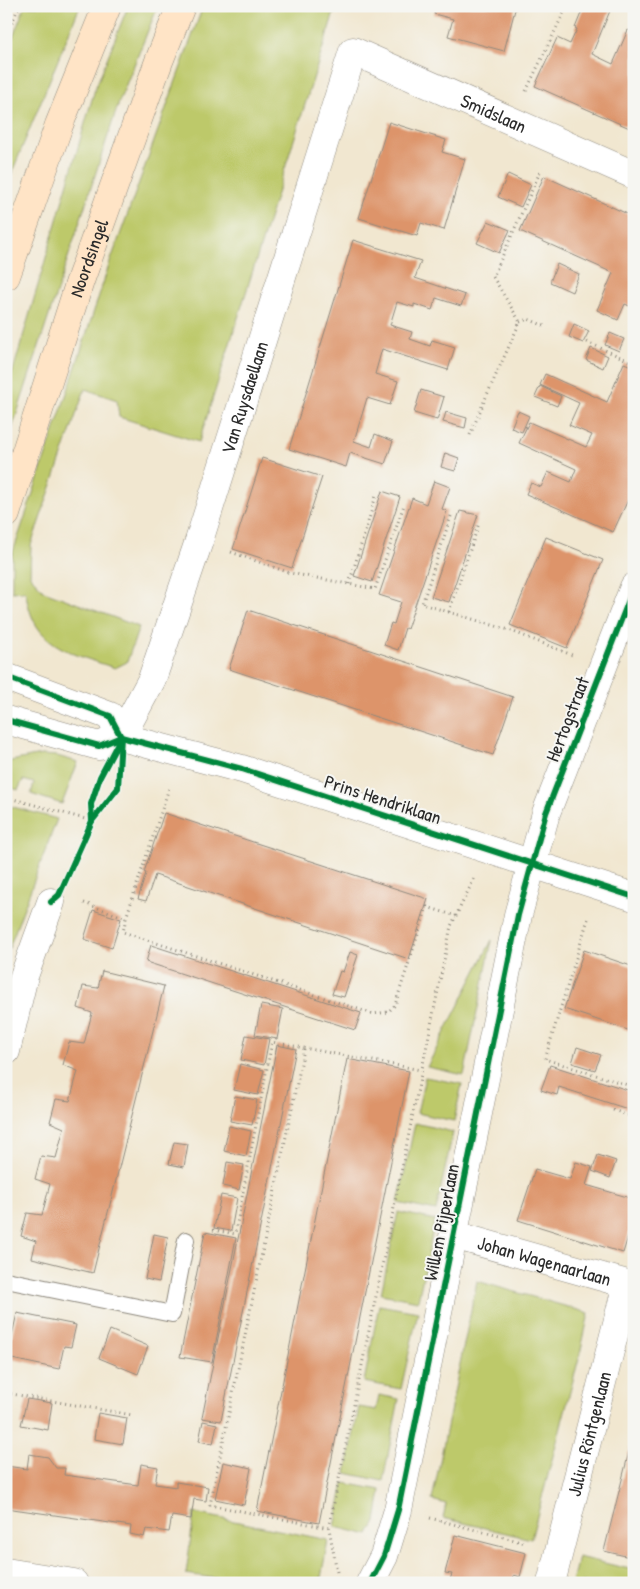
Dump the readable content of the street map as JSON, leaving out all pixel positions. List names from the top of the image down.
{
  "streets": {
    "main road": ["Noordsingel"],
    "street": [
      "Smidslaan",
      "Van Ruysdaellaan",
      "Hertogstraat",
      "Prins Hendriklaan",
      "Willem Pijperlaan",
      "Johan Wagenaarlaan",
      "Julius Röntgenlaan"
    ]
  },
  "crossings": [
    ["Smidslaan", "Van Ruysdaellaan"],
    ["Van Ruysdaellaan", "Prins Hendriklaan"],
    ["Hertogstraat", "Prins Hendriklaan"],
    ["Hertogstraat", "Willem Pijperlaan"],
    ["Prins Hendriklaan", "Willem Pijperlaan"],
    ["Willem Pijperlaan", "Johan Wagenaarlaan"],
    ["Johan Wagenaarlaan", "Julius Röntgenlaan"]
  ]
}
